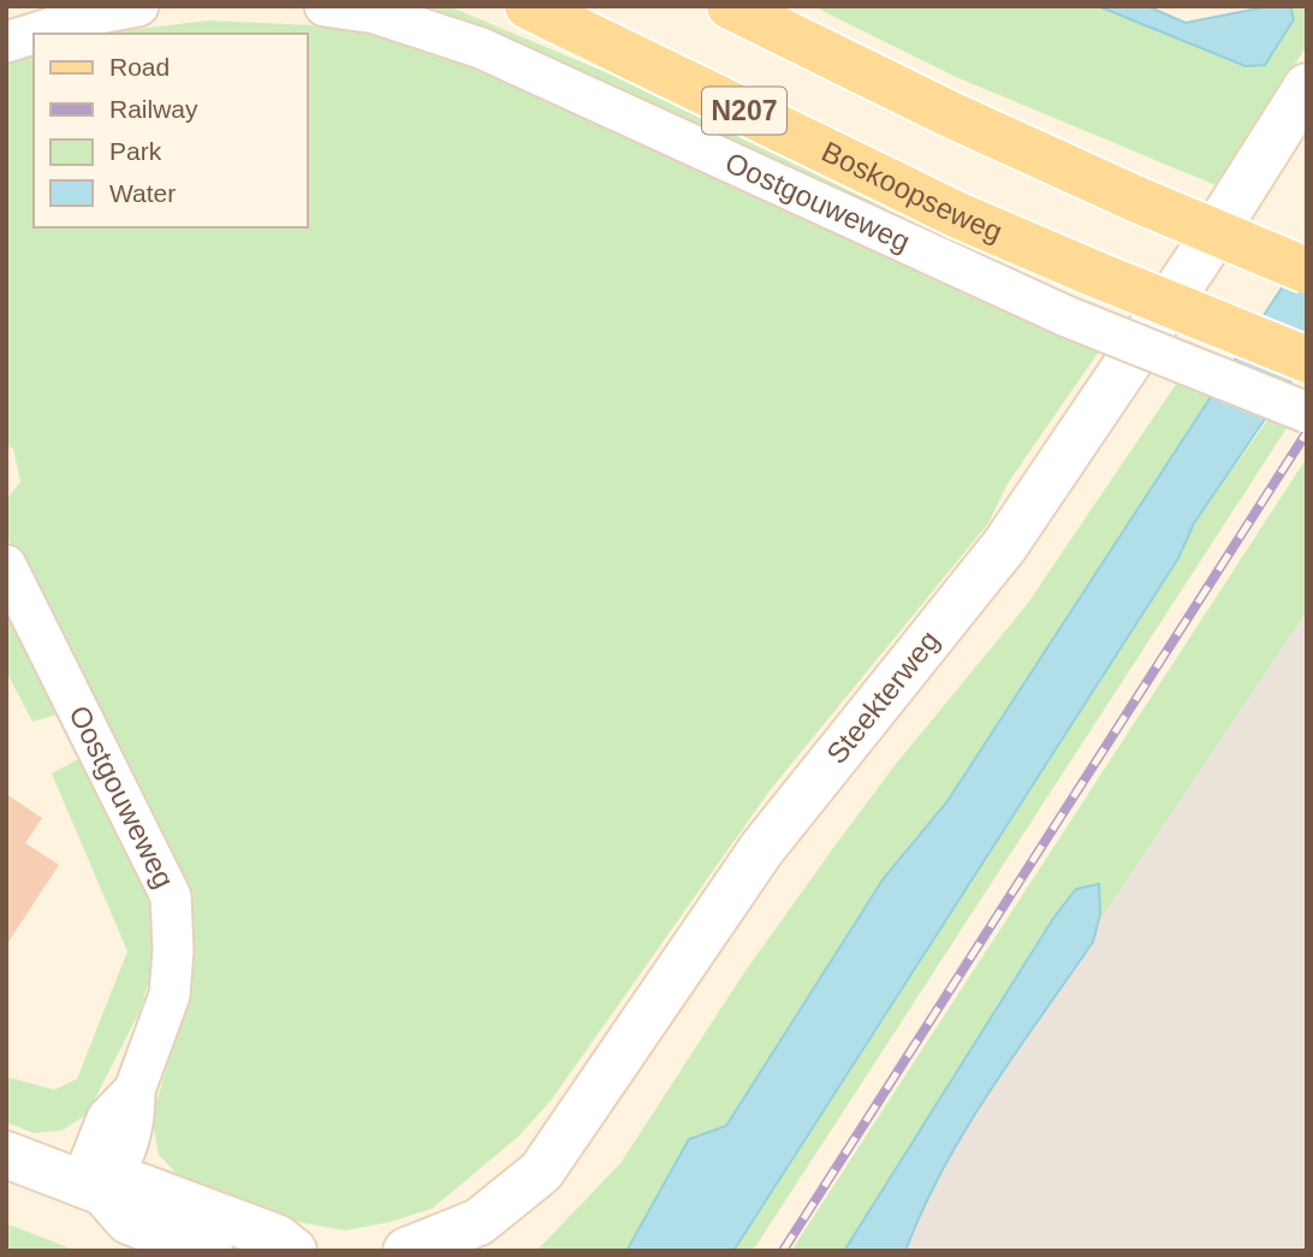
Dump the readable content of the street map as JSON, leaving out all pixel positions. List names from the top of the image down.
{
  "streets": {
    "main road": ["N207", "Boskoopseweg", "Steekterweg"],
    "street": ["Oostgouweweg"]
  },
  "legend": [
    "Road",
    "Railway",
    "Park",
    "Water"
  ]
}
